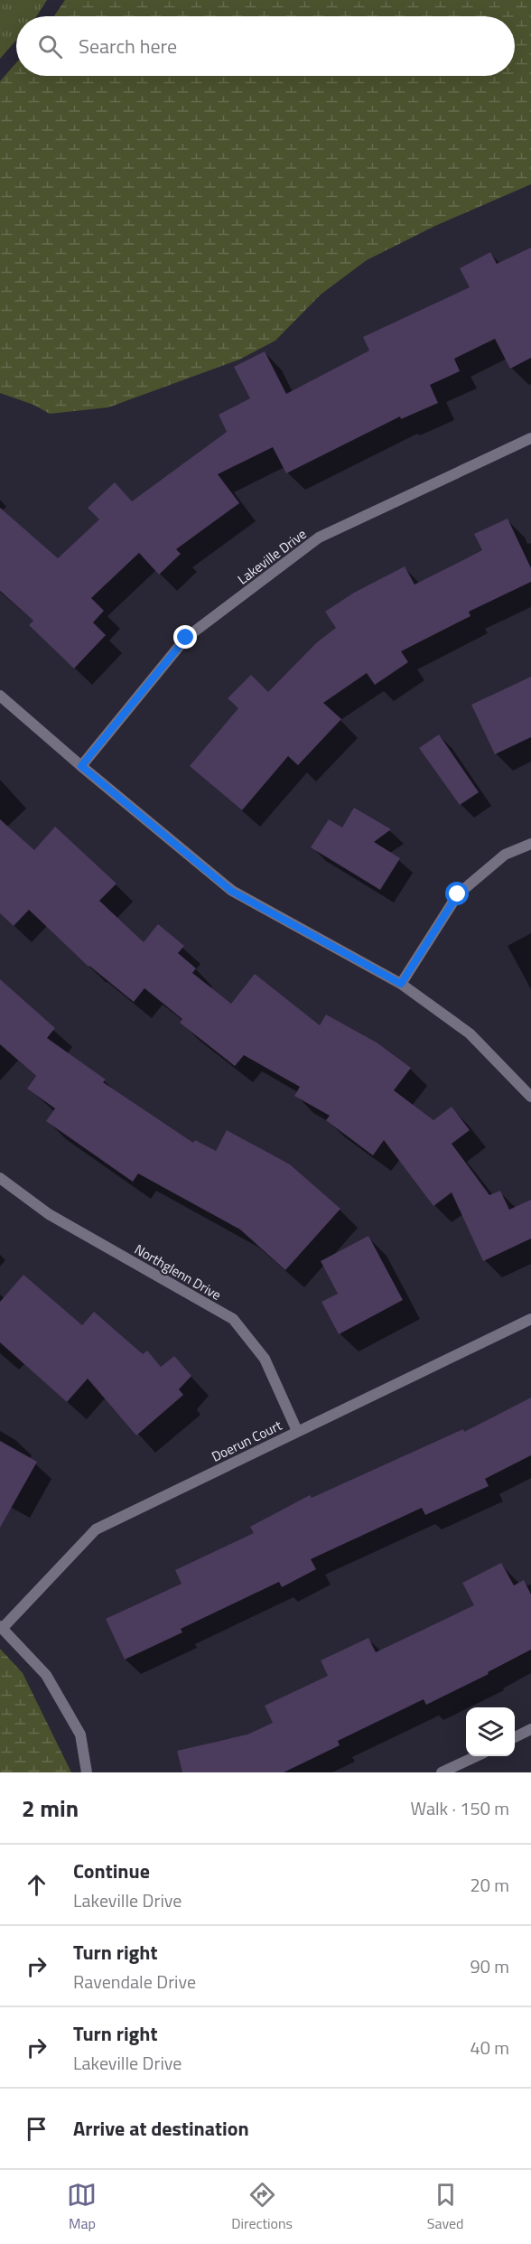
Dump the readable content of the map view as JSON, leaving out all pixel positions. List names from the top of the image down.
{
  "streets": {
    "street": ["Lakeville Drive", "Northglenn Drive", "Doerun Court"]
  },
  "crossings": [
    ["Northglenn Drive", "Doerun Court"]
  ],
  "page": {
    "search": "Search here",
    "heading": ["2 min", "Walk · 150 m"],
    "list": [
      ["Continue", "Lakeville Drive", "20 m"],
      ["Turn right", "Ravendale Drive", "90 m"],
      ["Turn right", "Lakeville Drive", "40 m"],
      "Arrive at destination"
    ],
    "nav": ["Map", "Directions", "Saved"]
  }
}
